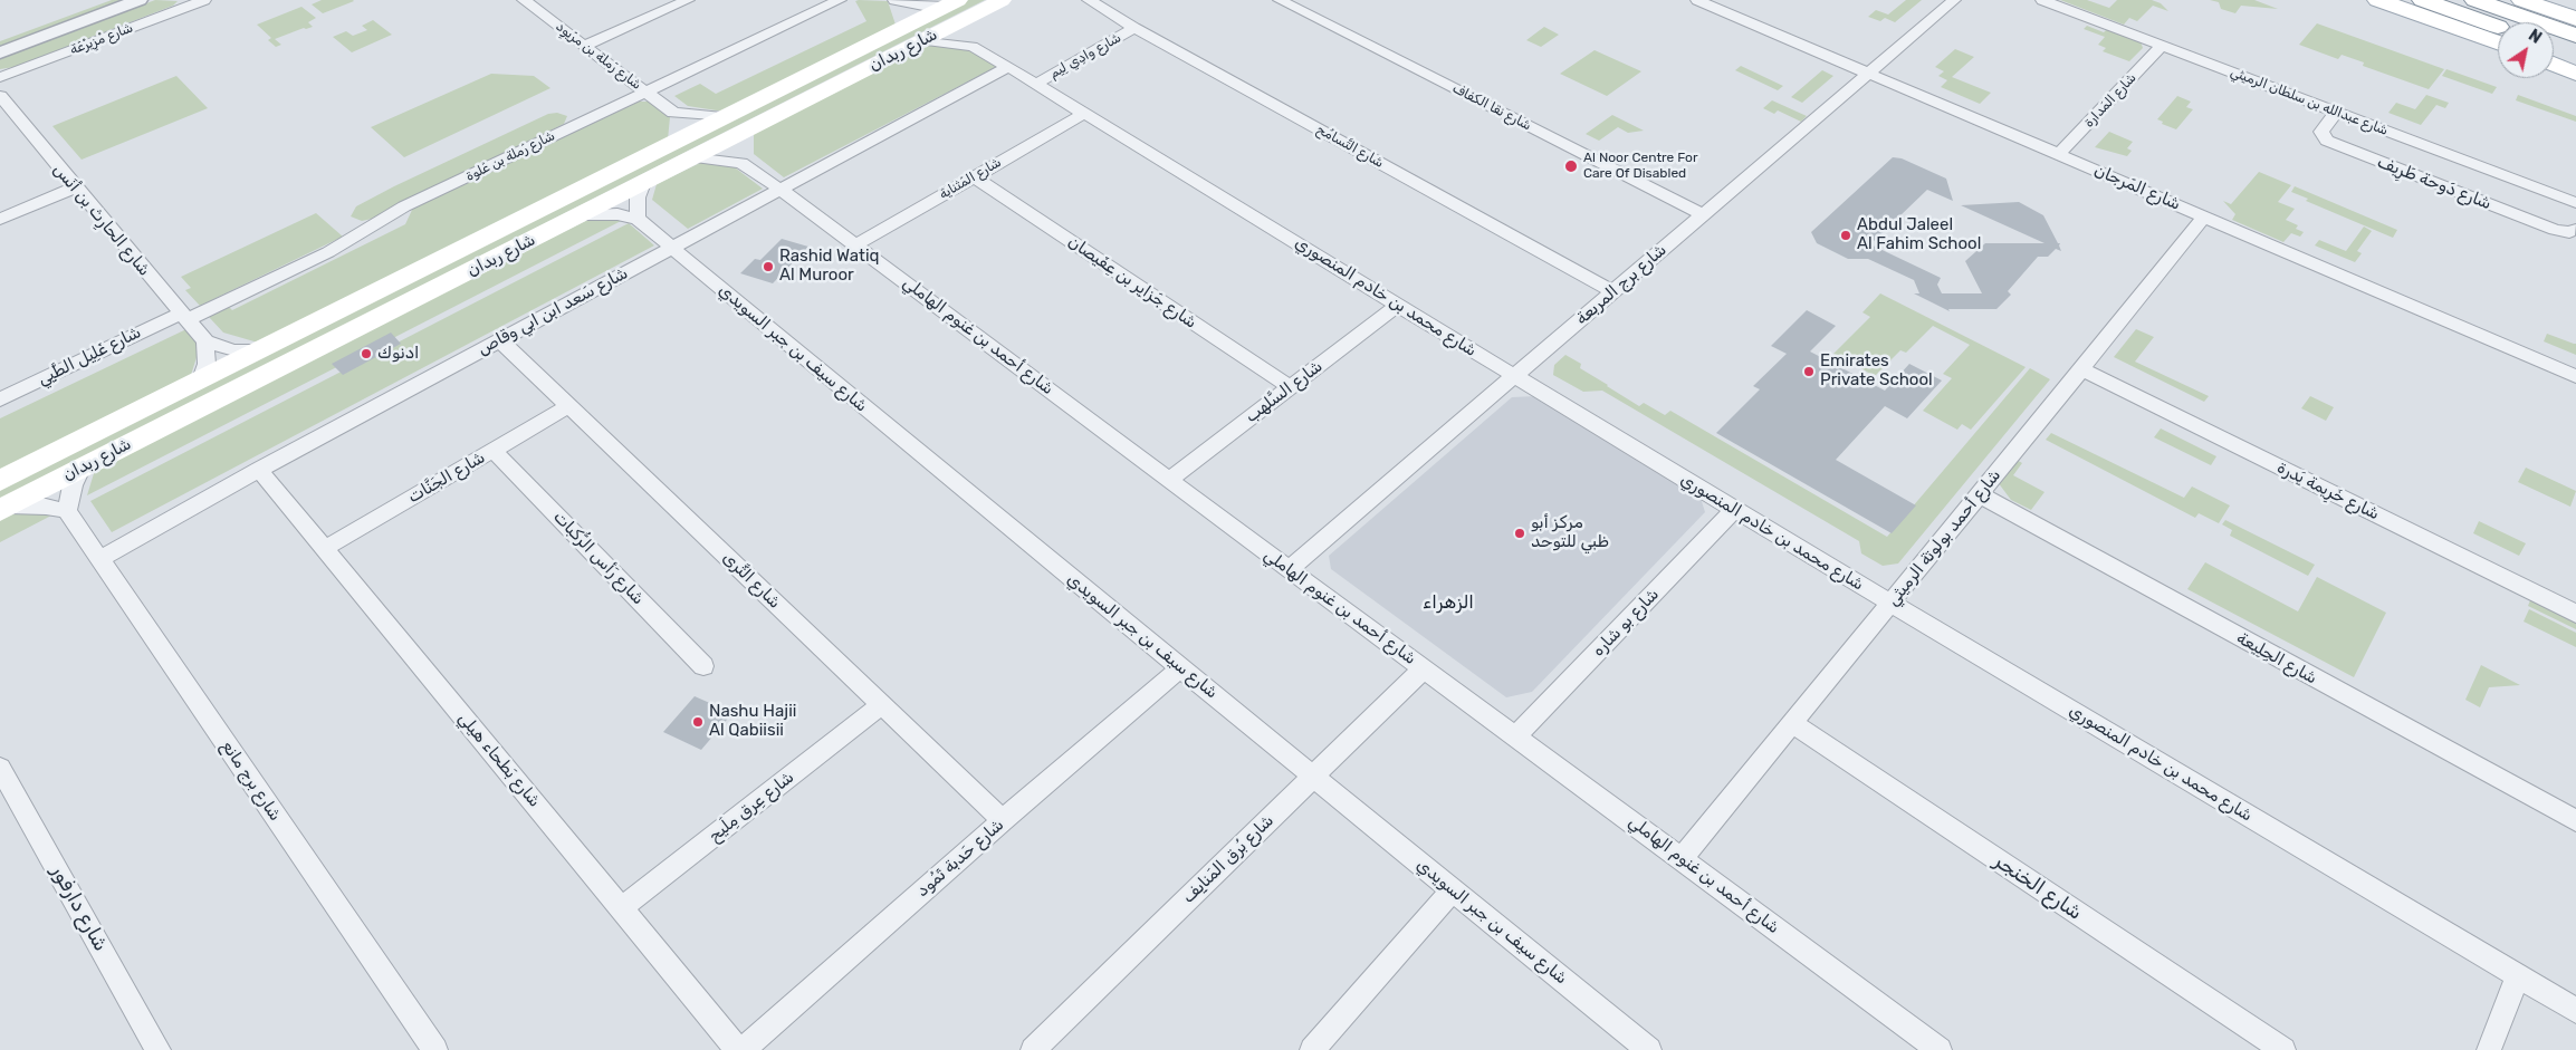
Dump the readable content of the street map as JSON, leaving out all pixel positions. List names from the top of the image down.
{
  "streets": {
    "main road": ["شارع ربدان"],
    "street": [
      "شارع مْزِيرْعَة",
      "شارع رَملة بن مرَيوِد",
      "شارع وادِي لِيم",
      "شارع المَدارة",
      "شارع عبدالله بن سلطان الرميثي",
      "شارع نقا الكفاف",
      "شارع التَّسامُح",
      "شارع رَملة بن عَلوة",
      "شارع المَثناية",
      "شارع دَوحة طَرِيف",
      "شارع المَرجان",
      "شارع الحارِث بن أنَس",
      "شارع جَزايِر بن عِفَيصان",
      "شارع برج المربعة",
      "شارع محمد بن خادم المنصوري",
      "شارع سَعد ابن ابي وقاص",
      "شارع أحمد بن غنوم الهاملي",
      "شارع سيف بن جبر السويدي",
      "شارع غَلِيل الطَّيِي",
      "شارع السَّلهب",
      "شارع الجَنَّات",
      "شارع خَرِيمة يَدرة",
      "شارع أحمد بولوتة الرميثي",
      "شارع رَأس الرُّكبات",
      "شارع الثَّرى",
      "شارع بو شاره",
      "شارع الجِلِيعة",
      "شارع بَطحاء هيلي",
      "شارع برج مانع",
      "شارع عِرق مِلَيح",
      "شارع حَدبة ثَمُود",
      "شارع بُرق المَنايِف",
      "شارع الخنجر",
      "شارع دارفور"
    ]
  },
  "crossings": [
    ["شارع ربدان", "شارع الحارِث بن أنَس"],
    ["شارع ربدان", "شارع محمد بن خادم المنصوري"],
    ["شارع ربدان", "شارع أحمد بن غنوم الهاملي"],
    ["شارع رَملة بن مرَيوِد", "شارع رَملة بن عَلوة"],
    ["شارع وادِي لِيم", "شارع التَّسامُح"],
    ["شارع وادِي لِيم", "شارع محمد بن خادم المنصوري"],
    ["شارع المَدارة", "شارع عبدالله بن سلطان الرميثي"],
    ["شارع المَدارة", "شارع المَرجان"],
    ["شارع عبدالله بن سلطان الرميثي", "شارع دَوحة طَرِيف"],
    ["شارع نقا الكفاف", "شارع برج المربعة"],
    ["شارع التَّسامُح", "شارع برج المربعة"],
    ["شارع رَملة بن عَلوة", "شارع الحارِث بن أنَس"],
    ["شارع رَملة بن عَلوة", "شارع غَلِيل الطَّيِي"],
    ["شارع المَثناية", "شارع جَزايِر بن عِفَيصان"],
    ["شارع المَثناية", "شارع محمد بن خادم المنصوري"],
    ["شارع المَثناية", "شارع أحمد بن غنوم الهاملي"],
    ["شارع المَرجان", "شارع برج المربعة"],
    ["شارع المَرجان", "شارع أحمد بولوتة الرميثي"],
    ["شارع الحارِث بن أنَس", "شارع غَلِيل الطَّيِي"],
    ["شارع جَزايِر بن عِفَيصان", "شارع السَّلهب"],
    ["شارع برج المربعة", "شارع محمد بن خادم المنصوري"],
    ["شارع برج المربعة", "شارع أحمد بن غنوم الهاملي"],
    ["شارع محمد بن خادم المنصوري", "شارع سَعد ابن ابي وقاص"],
    ["شارع محمد بن خادم المنصوري", "شارع السَّلهب"],
    ["شارع محمد بن خادم المنصوري", "شارع أحمد بولوتة الرميثي"],
    ["شارع محمد بن خادم المنصوري", "شارع بو شاره"],
    ["شارع سَعد ابن ابي وقاص", "شارع أحمد بن غنوم الهاملي"],
    ["شارع سَعد ابن ابي وقاص", "شارع سيف بن جبر السويدي"],
    ["شارع سَعد ابن ابي وقاص", "شارع الثَّرى"],
    ["شارع سَعد ابن ابي وقاص", "شارع بَطحاء هيلي"],
    ["شارع سَعد ابن ابي وقاص", "شارع برج مانع"],
    ["شارع أحمد بن غنوم الهاملي", "شارع السَّلهب"],
    ["شارع أحمد بن غنوم الهاملي", "شارع أحمد بولوتة الرميثي"],
    ["شارع أحمد بن غنوم الهاملي", "شارع بو شاره"],
    ["شارع أحمد بن غنوم الهاملي", "شارع بُرق المَنايِف"],
    ["شارع سيف بن جبر السويدي", "شارع حَدبة ثَمُود"],
    ["شارع سيف بن جبر السويدي", "شارع بُرق المَنايِف"],
    ["شارع الجَنَّات", "شارع رَأس الرُّكبات"],
    ["شارع الجَنَّات", "شارع الثَّرى"],
    ["شارع الجَنَّات", "شارع بَطحاء هيلي"],
    ["شارع خَرِيمة يَدرة", "شارع أحمد بولوتة الرميثي"],
    ["شارع أحمد بولوتة الرميثي", "شارع الجِلِيعة"],
    ["شارع أحمد بولوتة الرميثي", "شارع الخنجر"],
    ["شارع الثَّرى", "شارع عِرق مِلَيح"],
    ["شارع الثَّرى", "شارع حَدبة ثَمُود"],
    ["شارع بَطحاء هيلي", "شارع عِرق مِلَيح"],
    ["شارع بَطحاء هيلي", "شارع حَدبة ثَمُود"]
  ],
  "districts": ["الزهراء"],
  "places": [
    "Al Noor Centre For Care Of Disabled",
    "Abdul Jaleel Al Fahim School",
    "Rashid Watiq Al Muroor",
    "ادنوك",
    "Emirates Private School",
    "مركز أبو ظبي للتوحد",
    "Nashu Hajii Al Qabiisii"
  ],
  "north": "top right"
}
